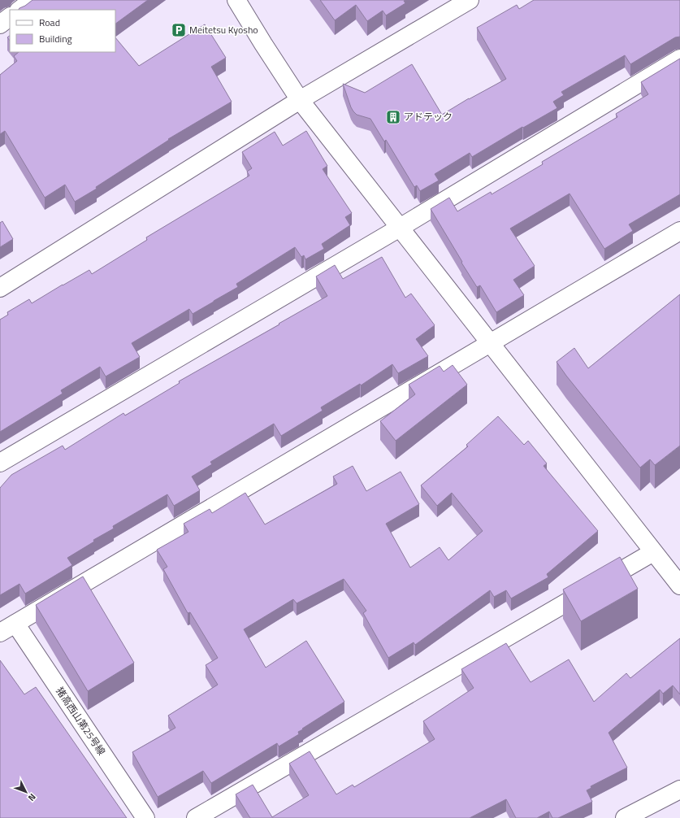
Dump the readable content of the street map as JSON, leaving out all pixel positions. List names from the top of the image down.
{
  "streets": {
    "street": ["猪高西山第25号線"]
  },
  "places": {
    "parking": ["Meitetsu Kyosho"],
    "building": ["アドテック"]
  },
  "legend": ["Road", "Building"],
  "north": "bottom right"
}
